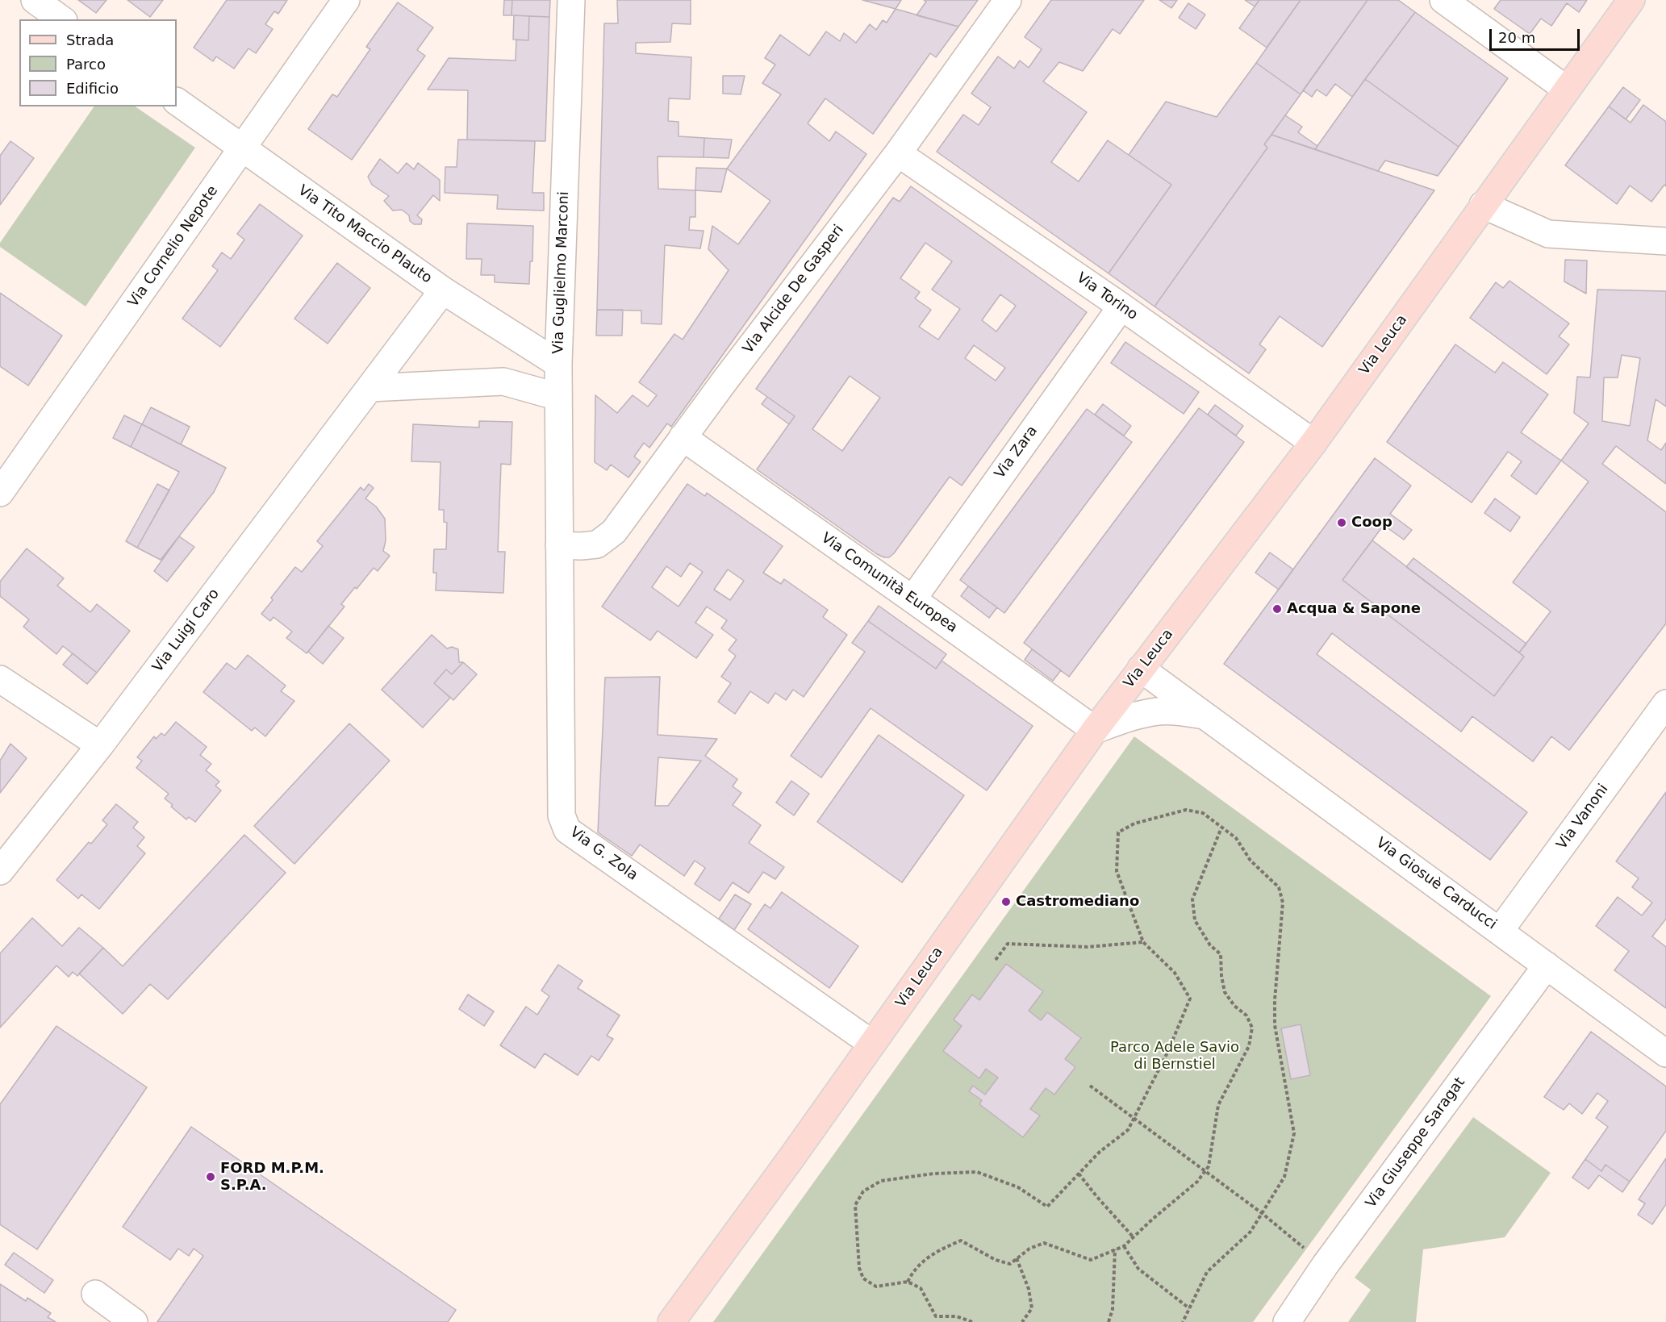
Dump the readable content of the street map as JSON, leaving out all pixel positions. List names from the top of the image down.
{
  "streets": {
    "main road": ["Via Leuca"],
    "street": [
      "Via Tito Maccio Plauto",
      "Via Cornelio Nepote",
      "Via Guglielmo Marconi",
      "Via Alcide De Gasperi",
      "Via Torino",
      "Via Zara",
      "Via Comunità Europea",
      "Via Luigi Caro",
      "Via Vanoni",
      "Via G. Zola",
      "Via Giosuè Carducci",
      "Via Giuseppe Saragat"
    ]
  },
  "crossings": [
    ["Via Tito Maccio Plauto", "Via Cornelio Nepote"],
    ["Via Tito Maccio Plauto", "Via Guglielmo Marconi"],
    ["Via Tito Maccio Plauto", "Via Luigi Caro"],
    ["Via Guglielmo Marconi", "Via Alcide De Gasperi"],
    ["Via Guglielmo Marconi", "Via G. Zola"],
    ["Via Alcide De Gasperi", "Via Torino"],
    ["Via Alcide De Gasperi", "Via Comunità Europea"],
    ["Via Alcide De Gasperi", "Via G. Zola"],
    ["Via Torino", "Via Leuca"],
    ["Via Torino", "Via Zara"],
    ["Via Leuca", "Via Comunità Europea"],
    ["Via Leuca", "Via G. Zola"],
    ["Via Leuca", "Via Giosuè Carducci"],
    ["Via Zara", "Via Comunità Europea"],
    ["Via Comunità Europea", "Via Giosuè Carducci"],
    ["Via Vanoni", "Via Giosuè Carducci"],
    ["Via Giosuè Carducci", "Via Giuseppe Saragat"]
  ],
  "parks": ["Parco Adele Savio di Bernstiel"],
  "places": [
    "Coop",
    "Acqua & Sapone",
    "Castromediano",
    "FORD M.P.M. S.P.A."
  ],
  "legend": ["Strada", "Parco", "Edificio"],
  "scale_bar": "20 m"
}
